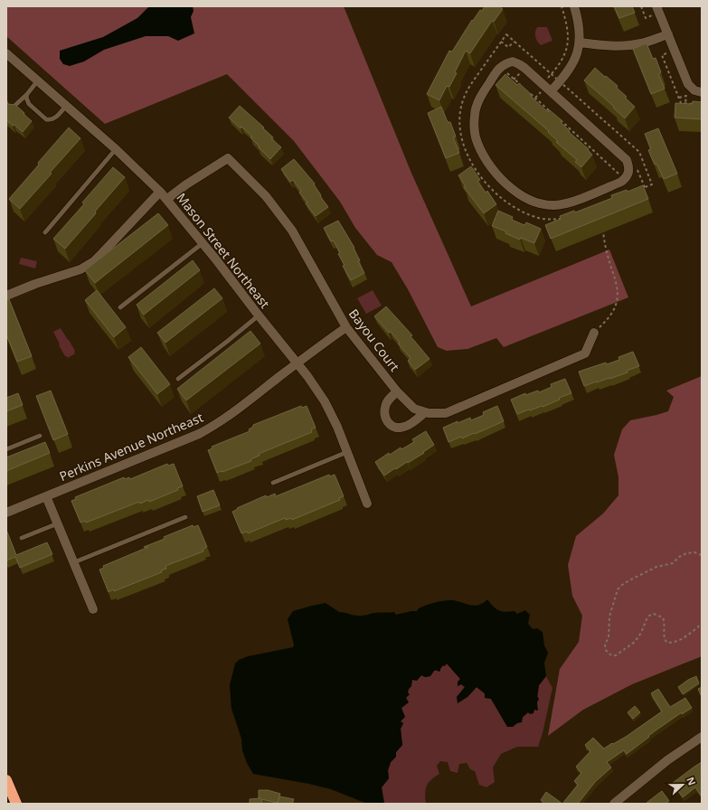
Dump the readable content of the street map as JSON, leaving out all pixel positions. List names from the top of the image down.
{
  "streets": {
    "street": ["Mason Street Northeast", "Bayou Court", "Perkins Avenue Northeast"]
  },
  "crossings": [
    ["Mason Street Northeast", "Bayou Court"],
    ["Mason Street Northeast", "Perkins Avenue Northeast"],
    ["Bayou Court", "Perkins Avenue Northeast"]
  ],
  "north": "right"
}
